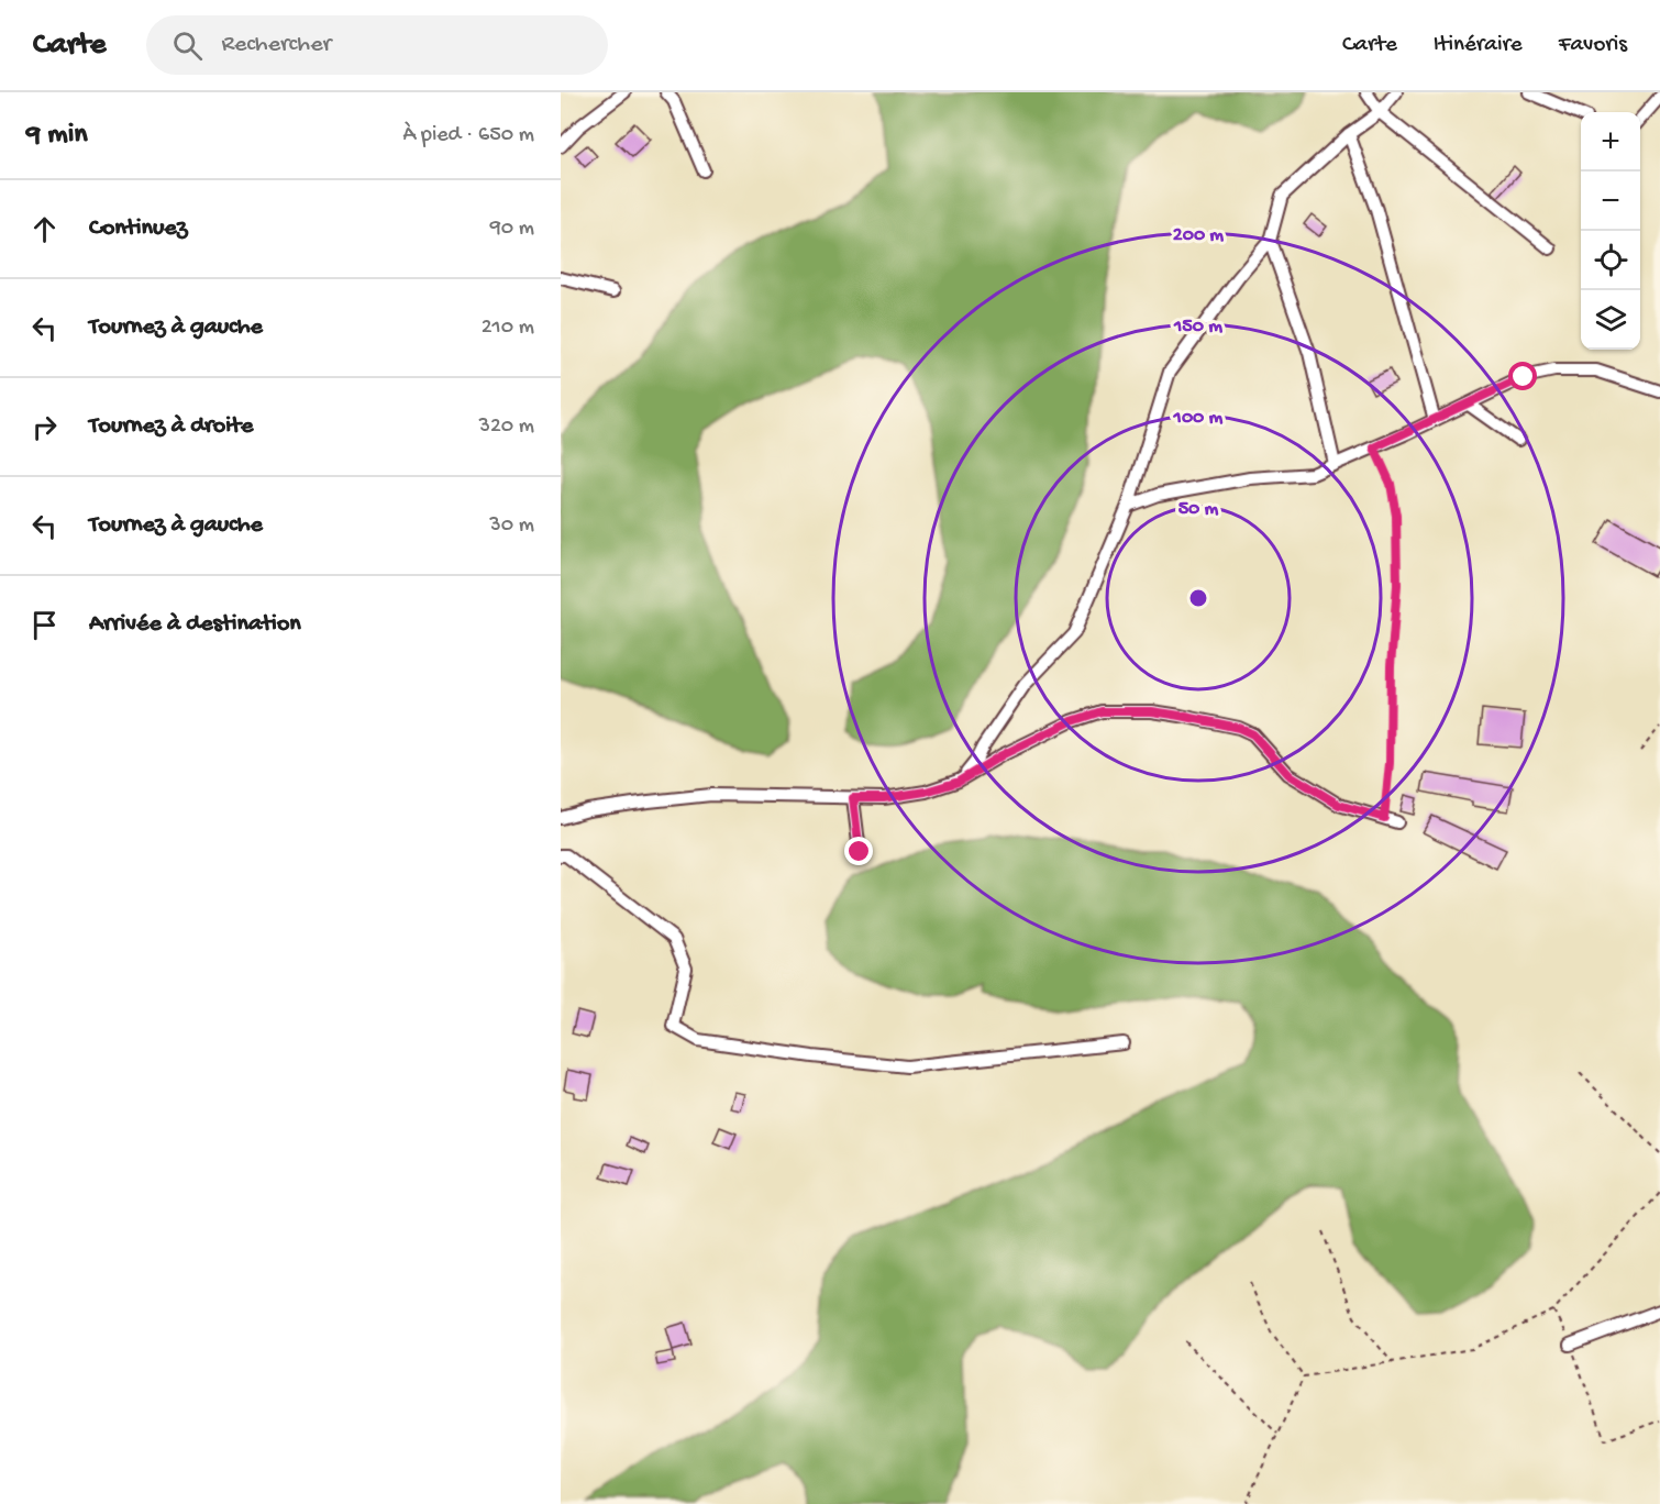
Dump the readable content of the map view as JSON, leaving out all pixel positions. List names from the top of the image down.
{
  "page": {
    "header": "Carte",
    "search": "Rechercher",
    "nav": ["Carte", "Itinéraire", "Favoris"],
    "heading": ["9 min", "À pied · 650 m"],
    "map_buttons": ["+", "−"],
    "list": [
      ["Continuez", "90 m"],
      ["Tournez à gauche", "210 m"],
      ["Tournez à droite", "320 m"],
      ["Tournez à gauche", "30 m"],
      "Arrivée à destination"
    ]
  },
  "rings": [
    "200 m",
    "150 m",
    "100 m",
    "50 m"
  ]
}
